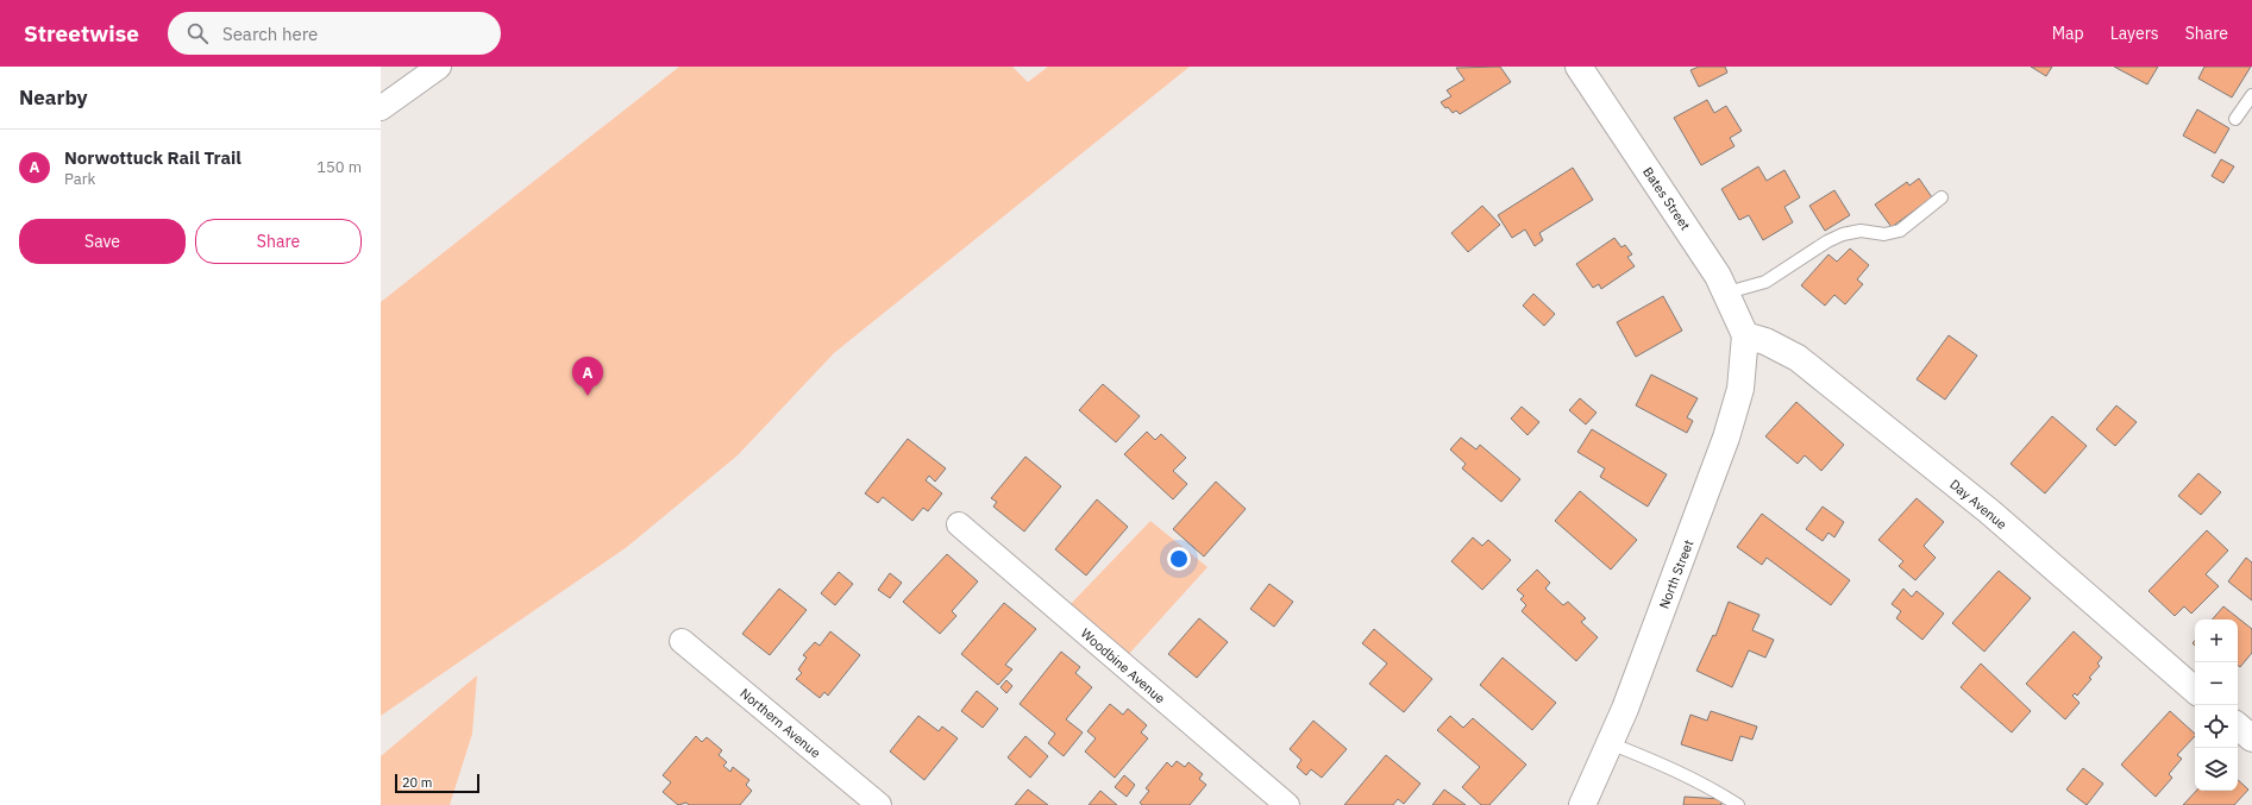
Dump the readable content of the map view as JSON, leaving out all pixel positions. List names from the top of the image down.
{
  "streets": {
    "street": [
      "Bates Street",
      "Day Avenue",
      "North Street",
      "Woodbine Avenue",
      "Northern Avenue"
    ]
  },
  "crossings": [
    ["Bates Street", "Day Avenue"],
    ["Bates Street", "North Street"],
    ["Day Avenue", "North Street"]
  ],
  "scale_bar": "20 m",
  "page": {
    "header": "Streetwise",
    "search": "Search here",
    "nav": ["Map", "Layers", "Share"],
    "heading": "Nearby",
    "list": [
      {
        "mark": "A",
        "name": "Norwottuck Rail Trail",
        "note": "Park",
        "value": "150 m"
      }
    ],
    "buttons": ["Save", "Share"],
    "pins": "A",
    "map_buttons": ["+", "−"],
    "scale": "20 m"
  }
}
